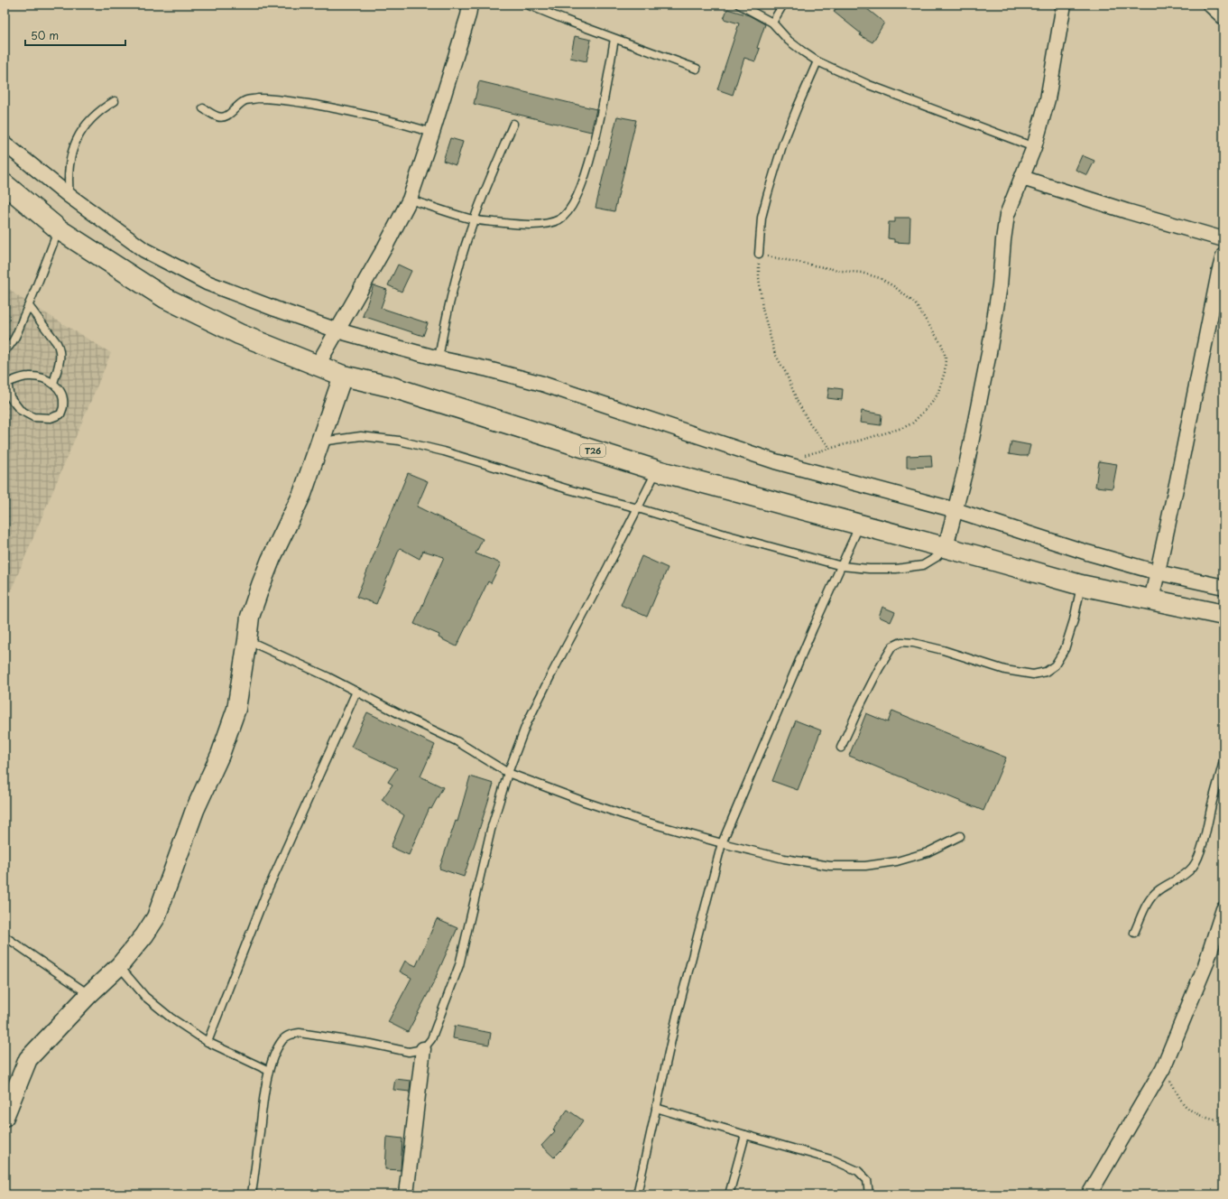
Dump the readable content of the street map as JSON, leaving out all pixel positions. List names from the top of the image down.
{
  "streets": {
    "highway": ["T26"]
  },
  "scale_bar": "50 m"
}
